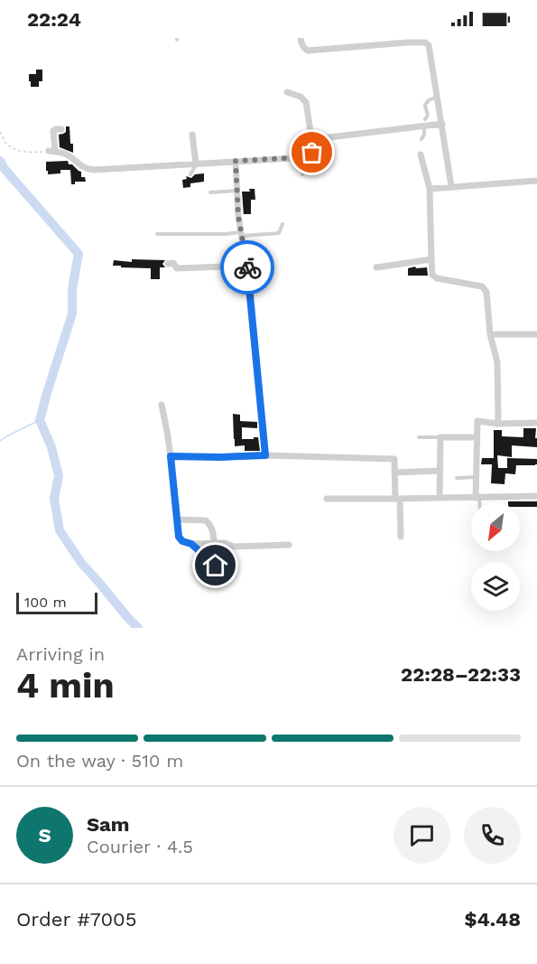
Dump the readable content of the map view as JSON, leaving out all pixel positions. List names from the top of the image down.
{
  "scale_bar": "100 m",
  "north": "bottom left",
  "page": {
    "status": "22:24",
    "scale": "100 m",
    "heading": ["4 min", "Arriving in", "22:28–22:33"],
    "panel": [
      "Sam",
      "Courier · 4.5",
      "Order #7005",
      "$4.48"
    ],
    "bar": "On the way · 510 m",
    "round": "S"
  }
}
